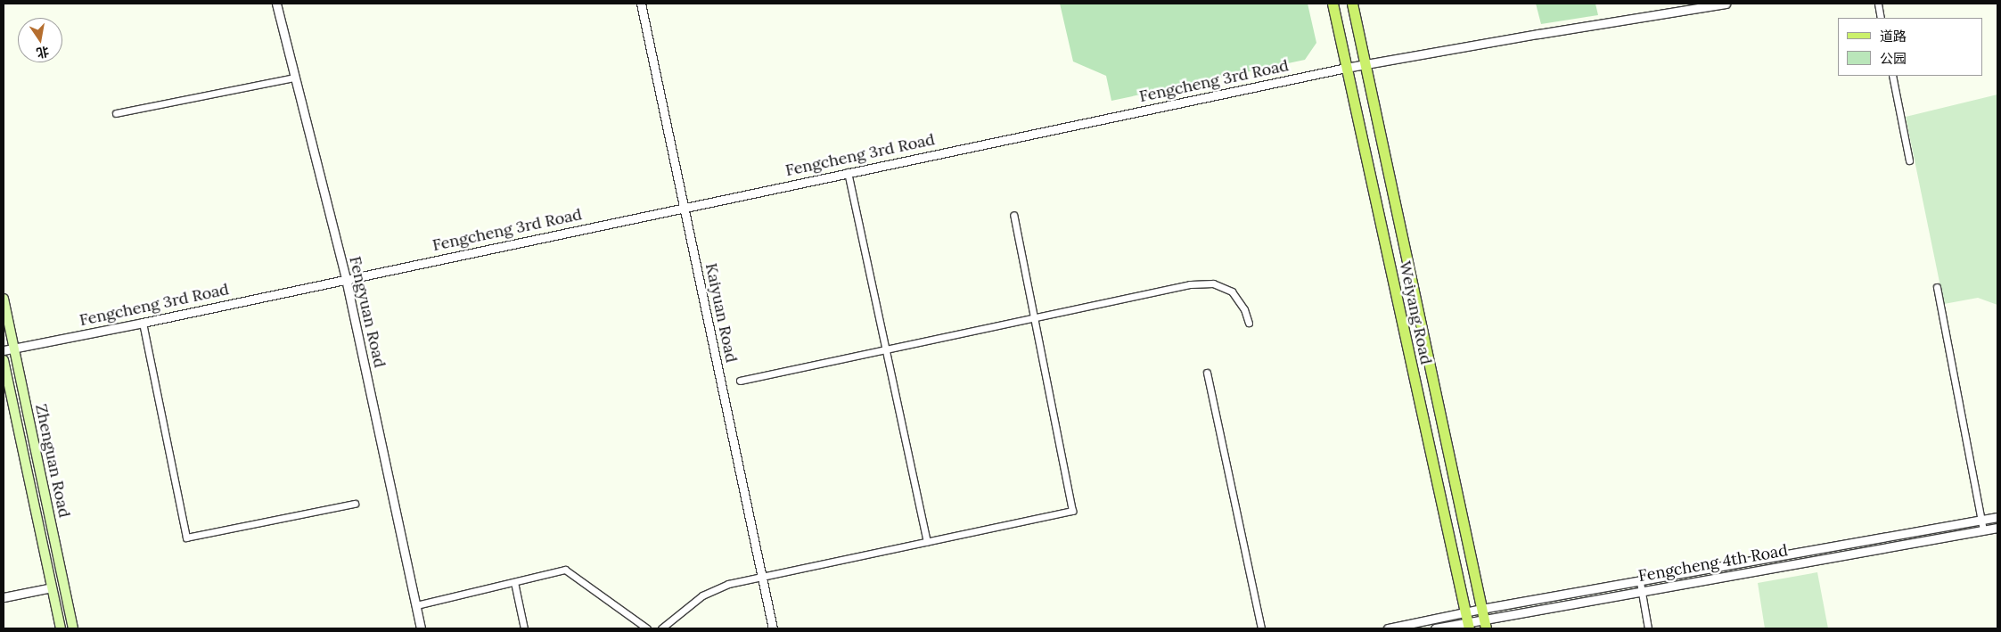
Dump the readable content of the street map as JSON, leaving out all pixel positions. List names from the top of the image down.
{
  "streets": {
    "main road": ["Weiyang Road", "Zhenguan Road"],
    "street": [
      "Fengcheng 3rd Road",
      "Fengyuan Road",
      "Kaiyuan Road",
      "Fengcheng 4th Road"
    ]
  },
  "crossings": [
    ["Fengcheng 3rd Road", "Fengyuan Road"],
    ["Fengcheng 3rd Road", "Kaiyuan Road"],
    ["Fengcheng 3rd Road", "Weiyang Road"],
    ["Fengcheng 3rd Road", "Zhenguan Road"],
    ["Weiyang Road", "Fengcheng 4th Road"]
  ],
  "legend": ["道路", "公园"],
  "north": "bottom"
}
